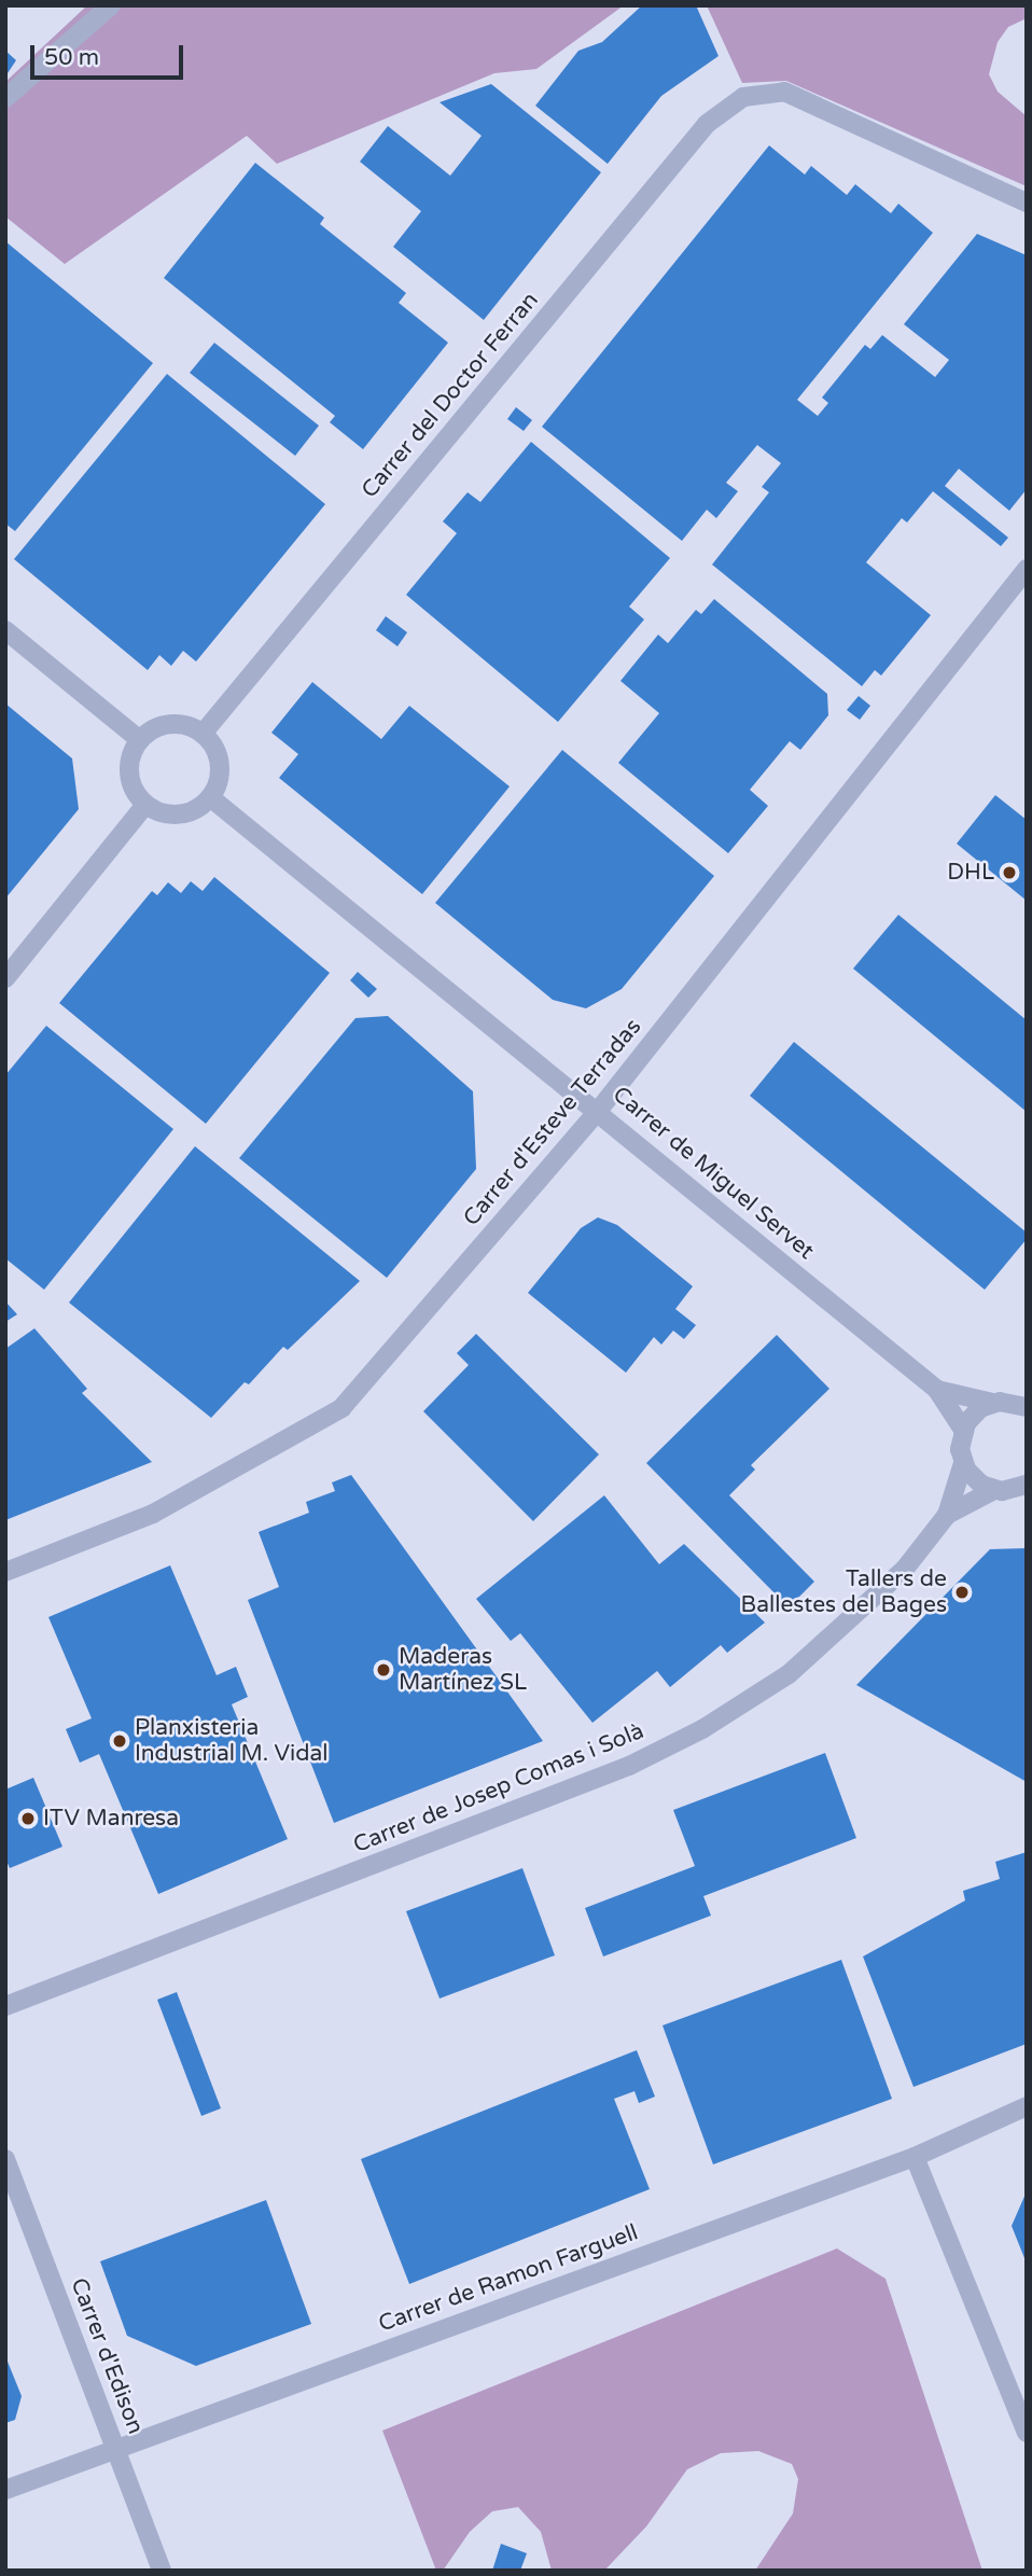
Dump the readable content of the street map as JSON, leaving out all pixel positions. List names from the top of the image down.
{
  "streets": {
    "street": [
      "Carrer del Doctor Ferran",
      "Carrer d'Esteve Terradas",
      "Carrer de Miguel Servet",
      "Carrer de Josep Comas i Solà",
      "Carrer de Ramon Farguell",
      "Carrer d'Edison"
    ]
  },
  "crossings": [
    ["Carrer del Doctor Ferran", "Carrer de Miguel Servet"],
    ["Carrer d'Esteve Terradas", "Carrer de Miguel Servet"],
    ["Carrer de Miguel Servet", "Carrer de Josep Comas i Solà"],
    ["Carrer de Ramon Farguell", "Carrer d'Edison"]
  ],
  "places": [
    "DHL",
    "Tallers de Ballestes del Bages",
    "Maderas Martínez SL",
    "Planxisteria Industrial M. Vidal",
    "ITV Manresa"
  ],
  "scale_bar": "50 m"
}
